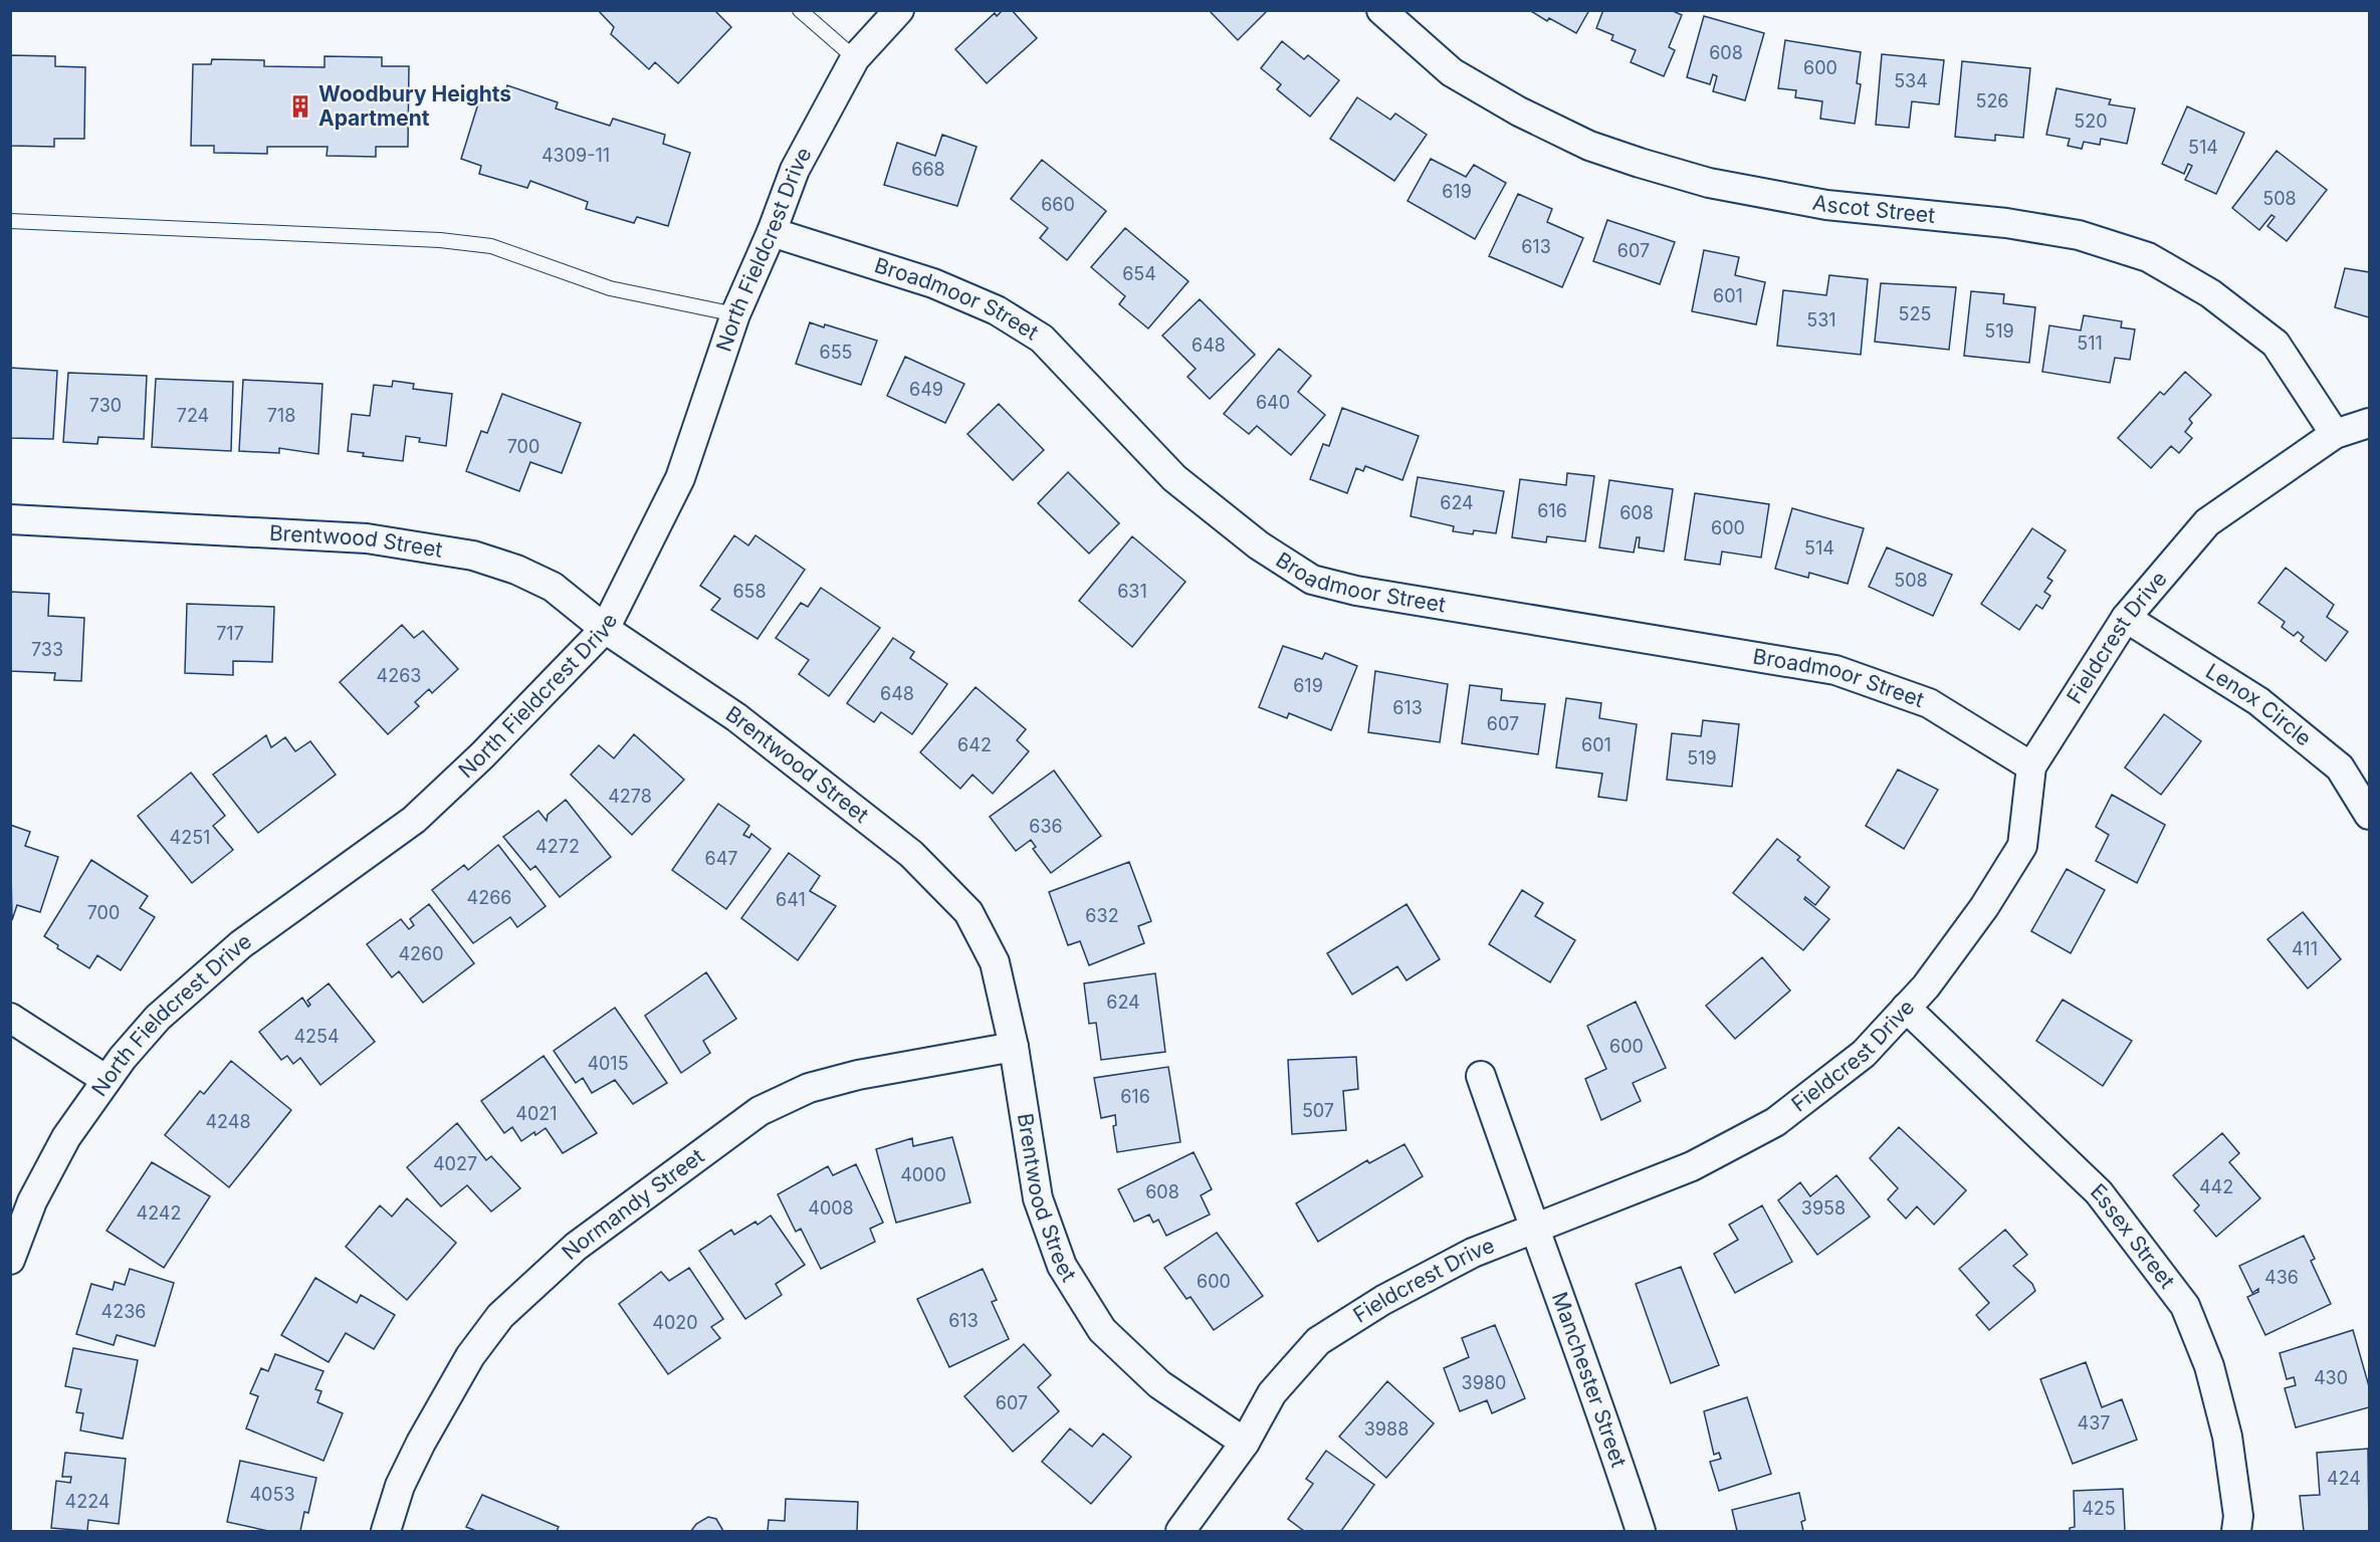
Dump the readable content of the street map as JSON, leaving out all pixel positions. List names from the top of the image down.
{
  "streets": {
    "street": [
      "Ascot Street",
      "North Fieldcrest Drive",
      "Broadmoor Street",
      "Brentwood Street",
      "Fieldcrest Drive",
      "Lenox Circle",
      "Normandy Street",
      "Essex Street",
      "Manchester Street"
    ]
  },
  "crossings": [
    ["Ascot Street", "Fieldcrest Drive"],
    ["North Fieldcrest Drive", "Broadmoor Street"],
    ["North Fieldcrest Drive", "Brentwood Street"],
    ["Broadmoor Street", "Fieldcrest Drive"],
    ["Brentwood Street", "Fieldcrest Drive"],
    ["Brentwood Street", "Normandy Street"],
    ["Fieldcrest Drive", "Lenox Circle"],
    ["Fieldcrest Drive", "Essex Street"],
    ["Fieldcrest Drive", "Manchester Street"]
  ],
  "places": {
    "building": ["Woodbury Heights Apartment"]
  },
  "house_numbers": [
    "608",
    "600",
    "534",
    "526",
    "520",
    "514",
    "4309-11",
    "668",
    "619",
    "508",
    "660",
    "613",
    "607",
    "654",
    "601",
    "525",
    "531",
    "519",
    "511",
    "648",
    "655",
    "649",
    "640",
    "730",
    "724",
    "718",
    "700",
    "624",
    "616",
    "608",
    "600",
    "514",
    "508",
    "658",
    "631",
    "717",
    "733",
    "4263",
    "619",
    "648",
    "613",
    "607",
    "642",
    "601",
    "519",
    "4278",
    "636",
    "4251",
    "4272",
    "647",
    "4266",
    "641",
    "700",
    "632",
    "411",
    "4260",
    "624",
    "4254",
    "600",
    "4015",
    "616",
    "507",
    "4021",
    "4248",
    "4027",
    "4000",
    "442",
    "608",
    "4008",
    "3958",
    "4242",
    "436",
    "600",
    "4236",
    "613",
    "4020",
    "430",
    "3980",
    "607",
    "437",
    "3988",
    "424",
    "4053",
    "4224",
    "425"
  ]
}
